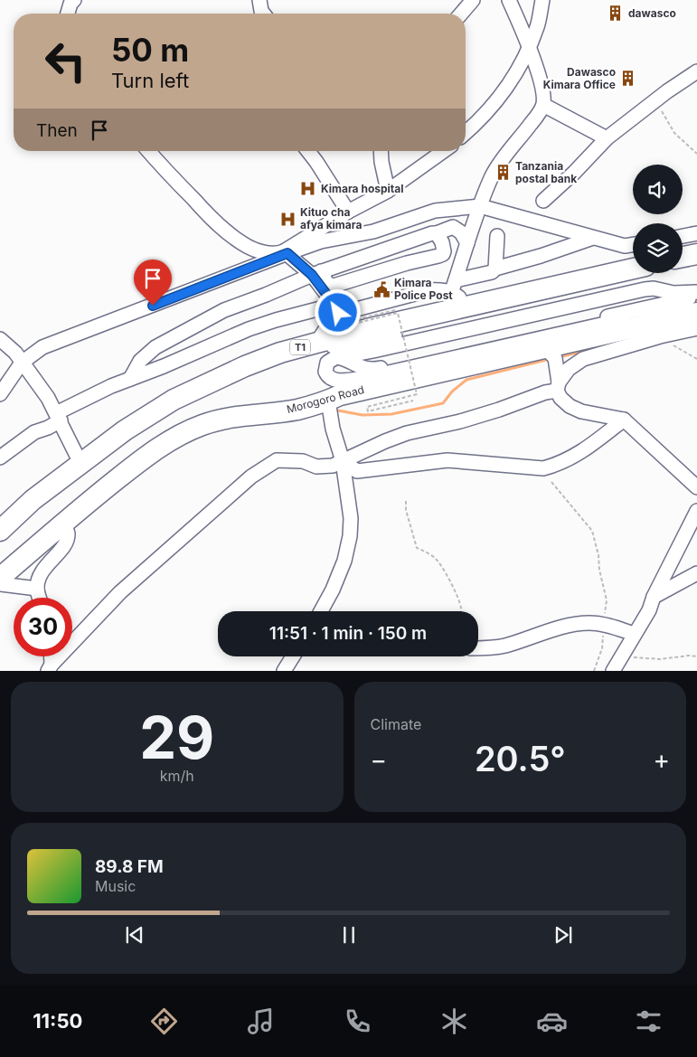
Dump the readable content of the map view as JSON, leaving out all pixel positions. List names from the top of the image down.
{
  "streets": {
    "highway": ["T1", "Morogoro Road"]
  },
  "places": {
    "building": ["dawasco", "Dawasco Kimara Office", "Tanzania postal bank"],
    "hospital": ["Kimara hospital", "Kituo cha afya kimara"],
    "public building": ["Kimara Police Post"]
  },
  "page": {
    "turn": ["50 m", "Turn left"],
    "then": "Then",
    "limit": "30",
    "trip": "11:51 · 1 min · 150 m",
    "tile": [
      ["29", "km/h"],
      "Climate"
    ],
    "heat": ["−", "20.5°", "+"],
    "song": ["89.8 FM", "Music"],
    "tabs": "11:50"
  }
}
